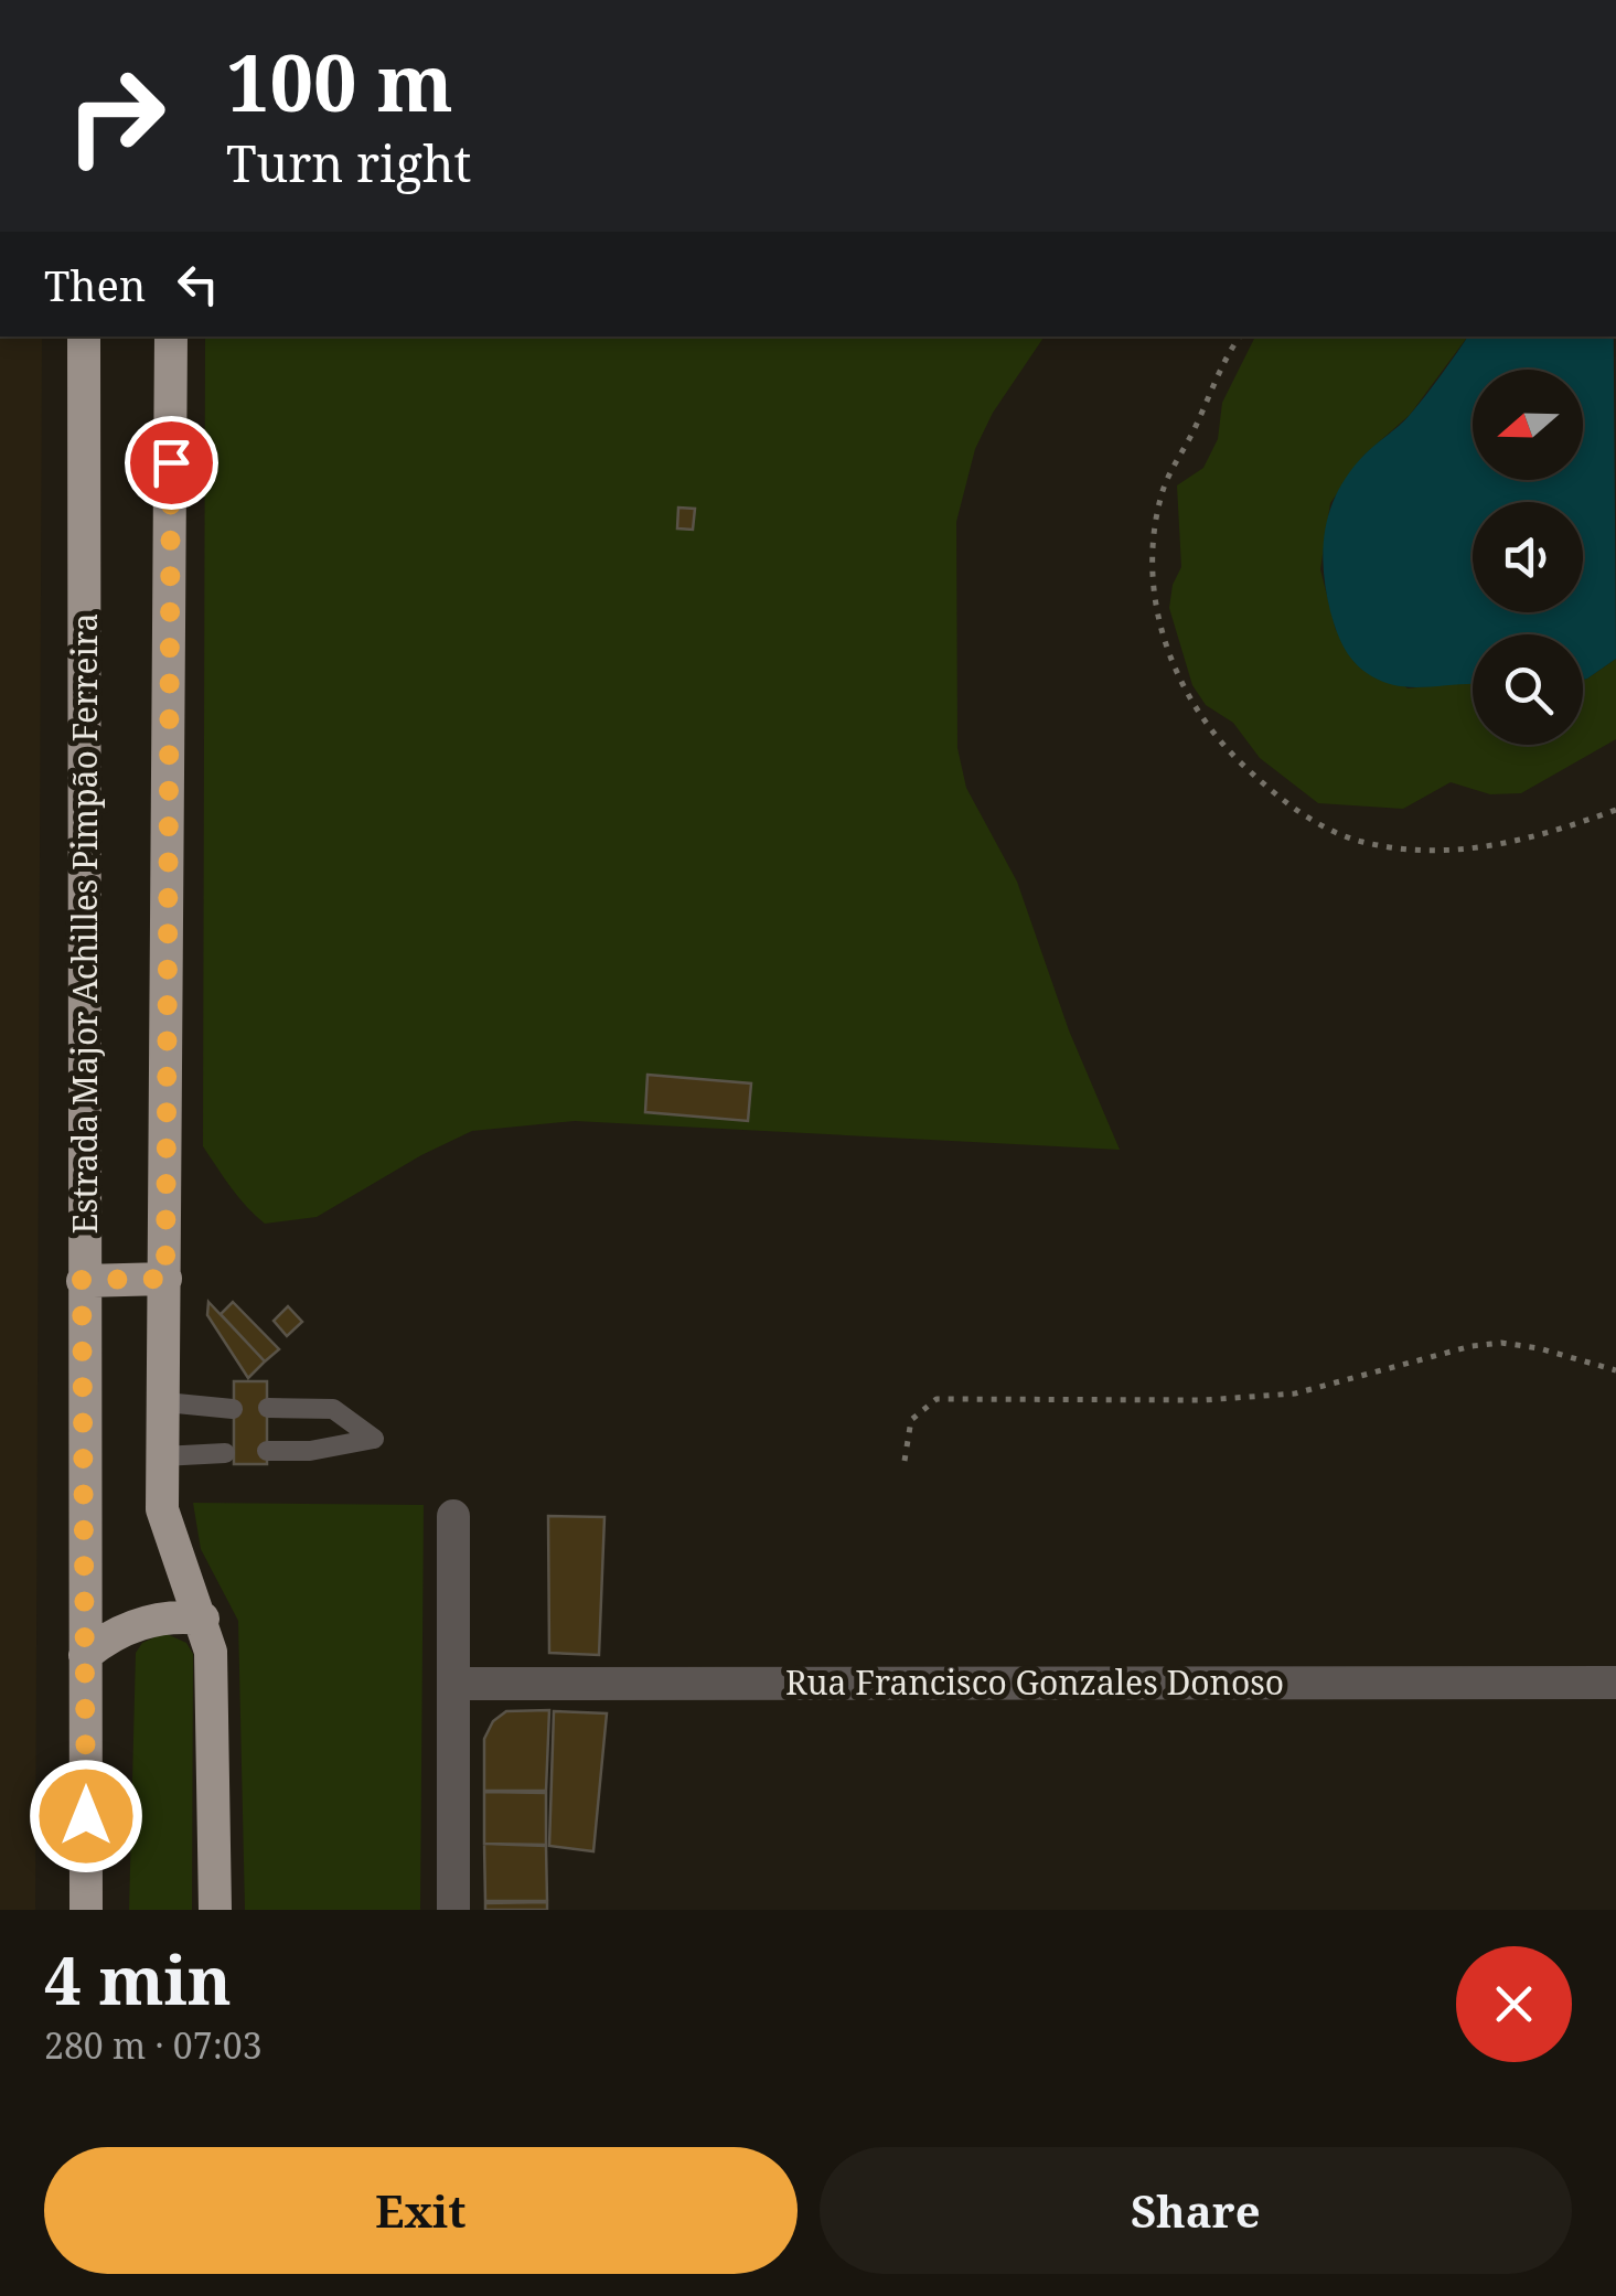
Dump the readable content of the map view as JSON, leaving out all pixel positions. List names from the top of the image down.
{
  "streets": {
    "main road": ["Estrada Major Achilles Pimpão Ferreira"],
    "street": ["Rua Francisco Gonzales Donoso"]
  },
  "north": "left",
  "page": {
    "turn": ["100 m", "Turn right"],
    "then": "Then",
    "heading": ["4 min", "280 m · 07:03"],
    "buttons": ["Exit", "Share"]
  }
}
